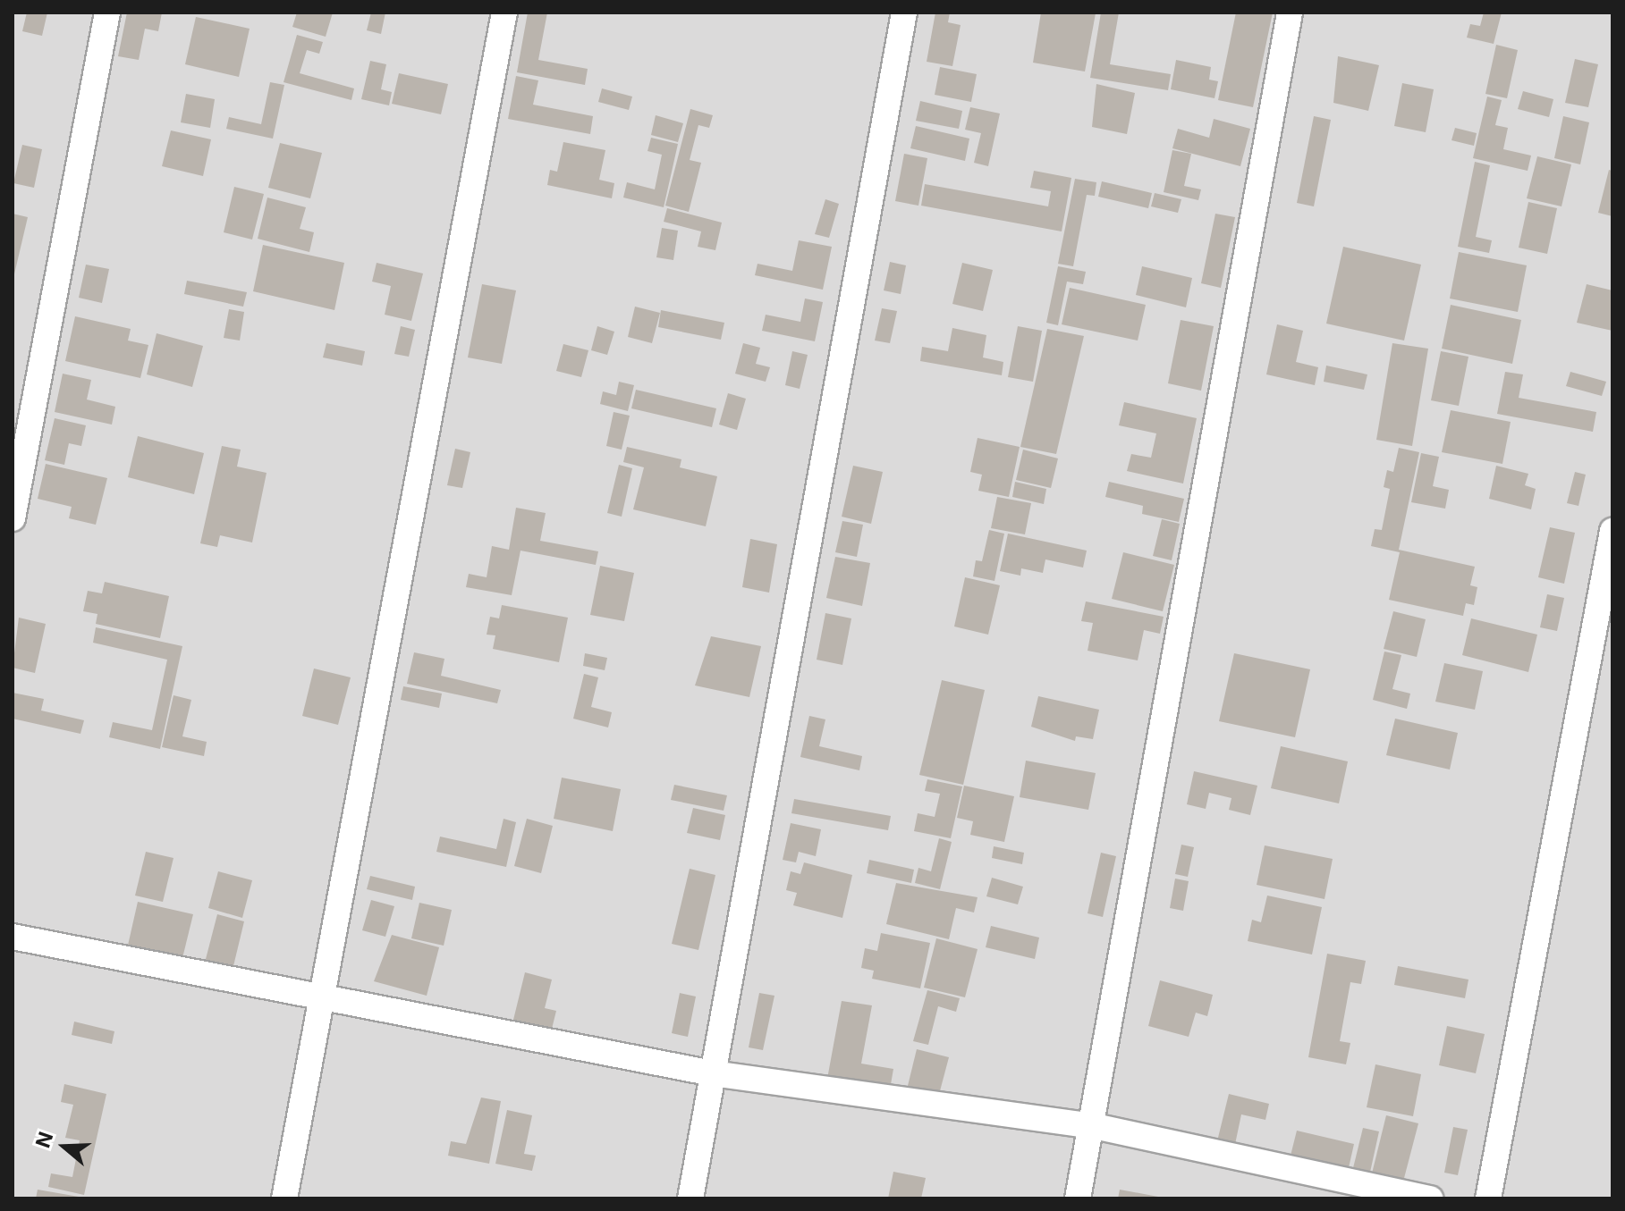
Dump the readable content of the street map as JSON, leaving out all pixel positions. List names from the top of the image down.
{
  "north": "left"
}
